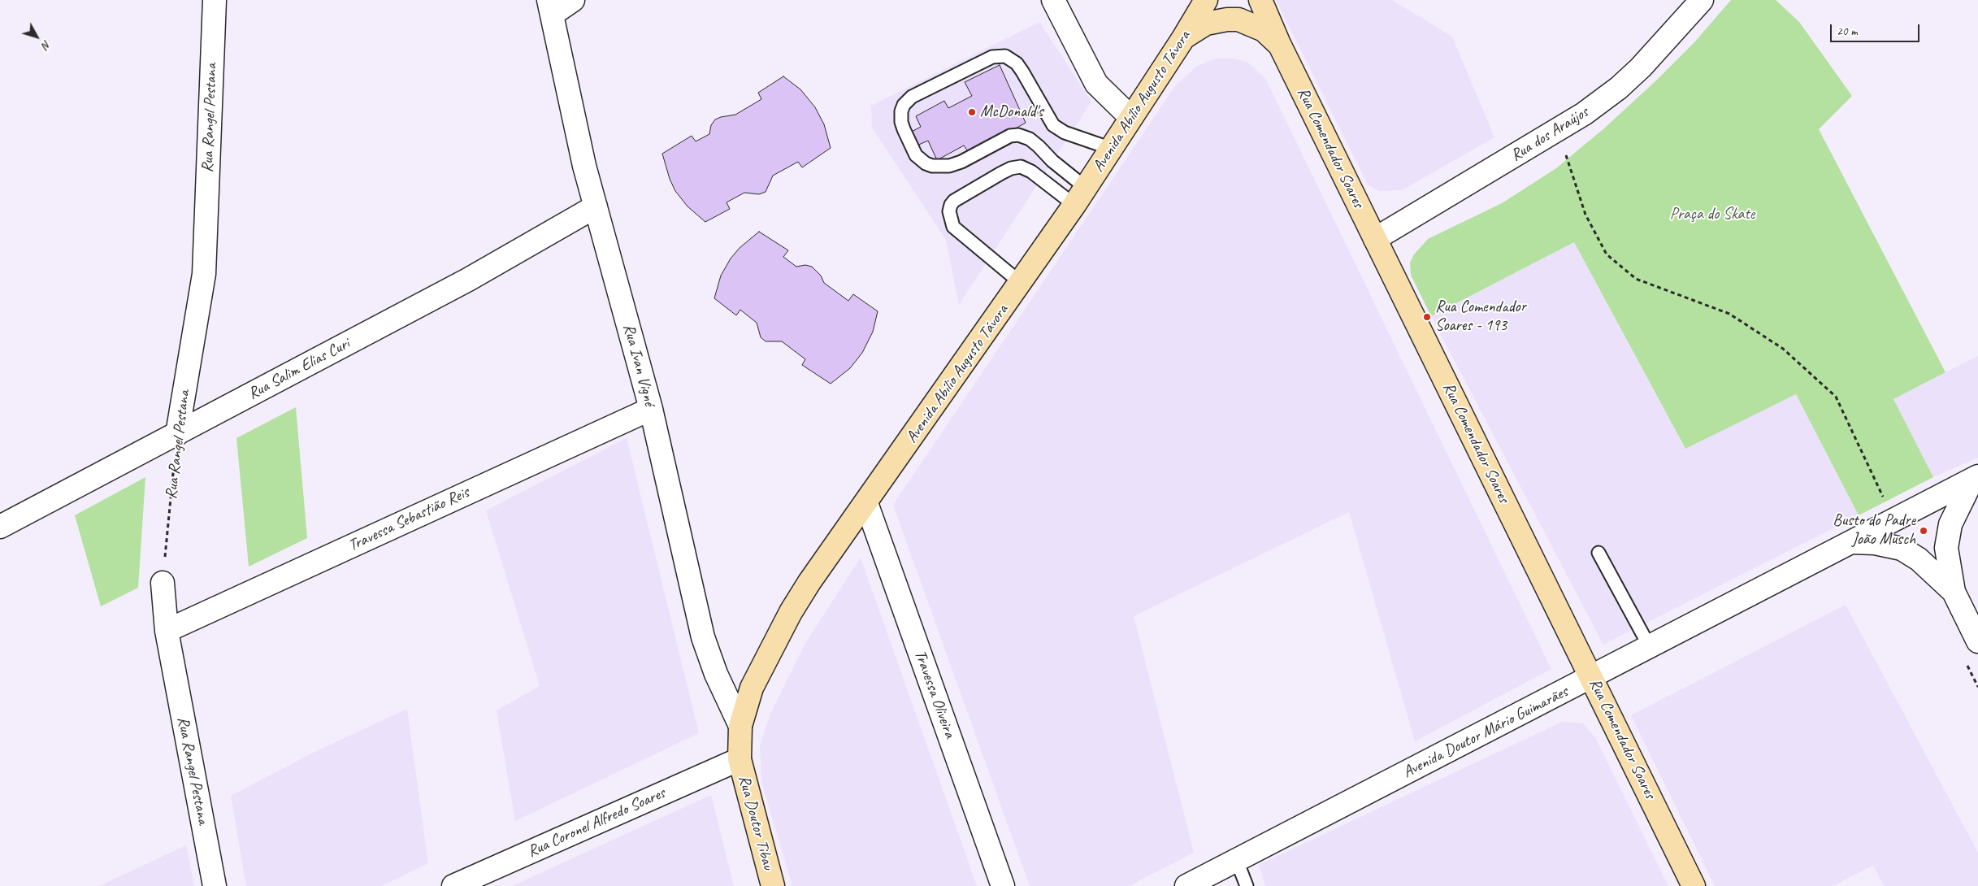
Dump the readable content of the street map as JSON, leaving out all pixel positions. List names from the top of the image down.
{
  "streets": {
    "main road": ["Avenida Abílio Augusto Távora", "Rua Comendador Soares", "Rua Doutor Tibau"],
    "street": [
      "Rua Rangel Pestana",
      "Rua dos Araújos",
      "Rua Ivan Vigné",
      "Rua Salim Elias Curi",
      "Travessa Sebastião Reis",
      "Travessa Oliveira",
      "Avenida Doutor Mário Guimarães",
      "Rua Coronel Alfredo Soares"
    ]
  },
  "crossings": [
    ["Avenida Abílio Augusto Távora", "Rua Ivan Vigné"],
    ["Avenida Abílio Augusto Távora", "Travessa Oliveira"],
    ["Avenida Abílio Augusto Távora", "Rua Coronel Alfredo Soares"],
    ["Avenida Abílio Augusto Távora", "Rua Doutor Tibau"],
    ["Rua Rangel Pestana", "Rua Salim Elias Curi"],
    ["Rua Rangel Pestana", "Travessa Sebastião Reis"],
    ["Rua dos Araújos", "Rua Comendador Soares"],
    ["Rua Comendador Soares", "Avenida Doutor Mário Guimarães"],
    ["Rua Ivan Vigné", "Rua Salim Elias Curi"],
    ["Rua Ivan Vigné", "Travessa Sebastião Reis"],
    ["Rua Coronel Alfredo Soares", "Rua Doutor Tibau"]
  ],
  "parks": ["Praça do Skate"],
  "places": ["McDonald's", "Rua Comendador Soares - 193", "Busto do Padre João Musch"],
  "scale_bar": "20 m",
  "north": "bottom right"
}
